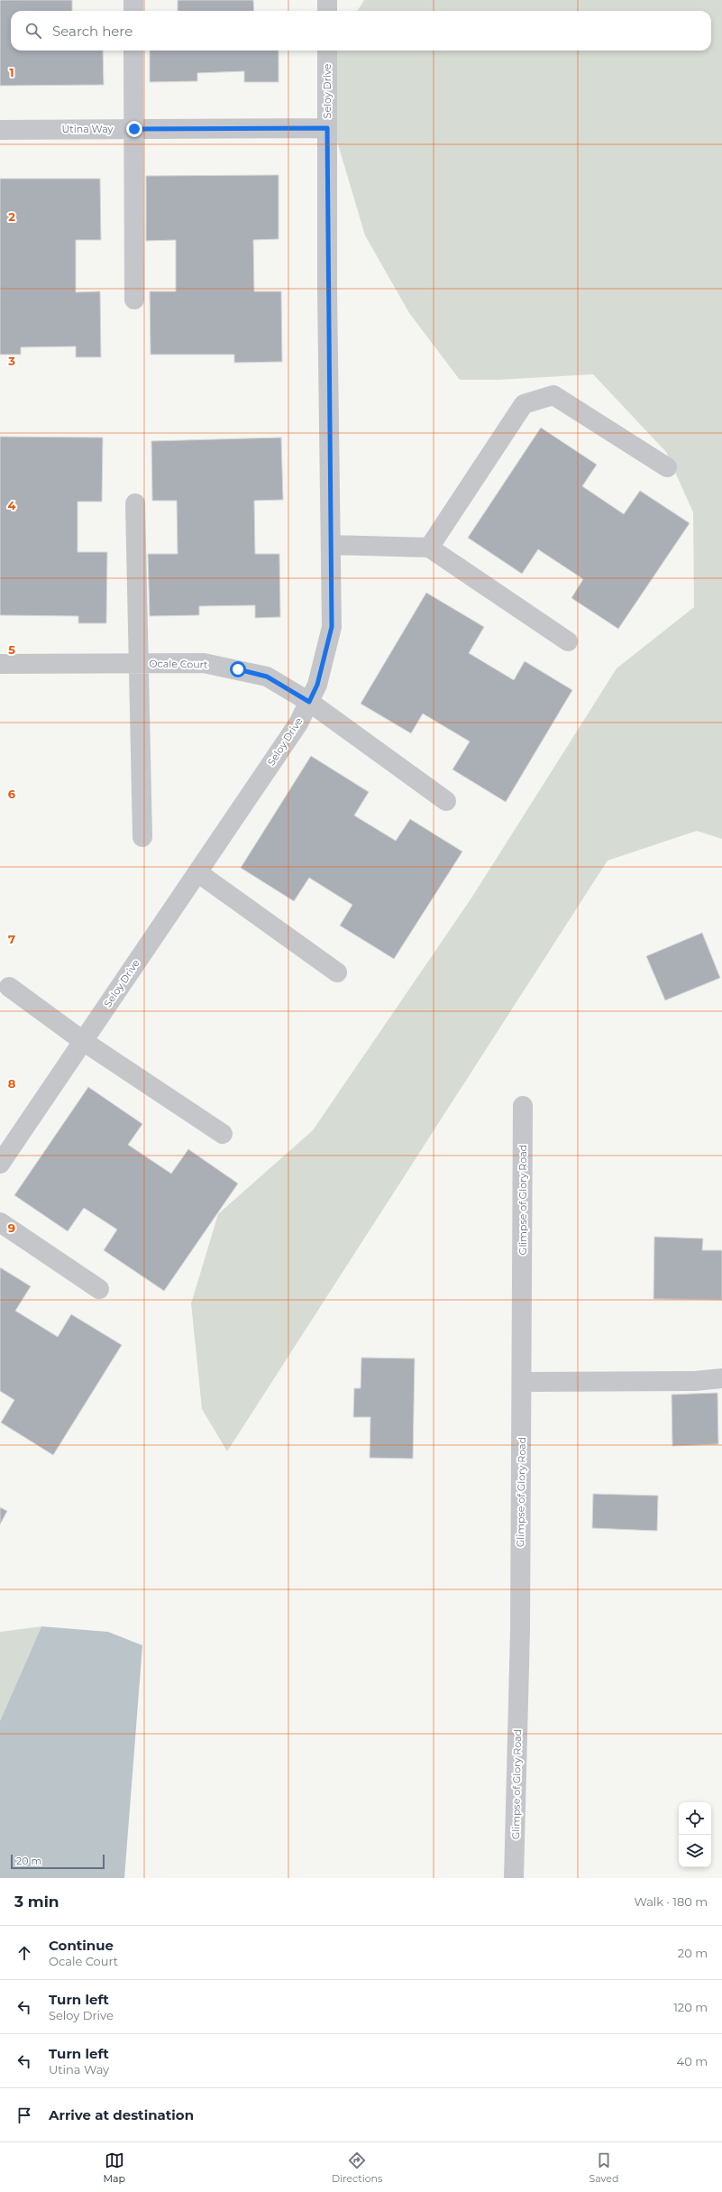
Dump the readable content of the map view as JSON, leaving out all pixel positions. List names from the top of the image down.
{
  "streets": {
    "street": [
      "Seloy Drive",
      "Utina Way",
      "Ocale Court",
      "Glimpse of Glory Road"
    ]
  },
  "crossings": [
    ["Seloy Drive", "Utina Way"],
    ["Seloy Drive", "Ocale Court"]
  ],
  "scale_bar": "20 m",
  "page": {
    "search": "Search here",
    "scale": "20 m",
    "heading": ["3 min", "Walk · 180 m"],
    "list": [
      ["Continue", "Ocale Court", "20 m"],
      ["Turn left", "Seloy Drive", "120 m"],
      ["Turn left", "Utina Way", "40 m"],
      "Arrive at destination"
    ],
    "nav": ["Map", "Directions", "Saved"]
  },
  "grid": {
    "rows": [
      "1",
      "2",
      "3",
      "4",
      "5",
      "6",
      "7",
      "8",
      "9"
    ]
  }
}
